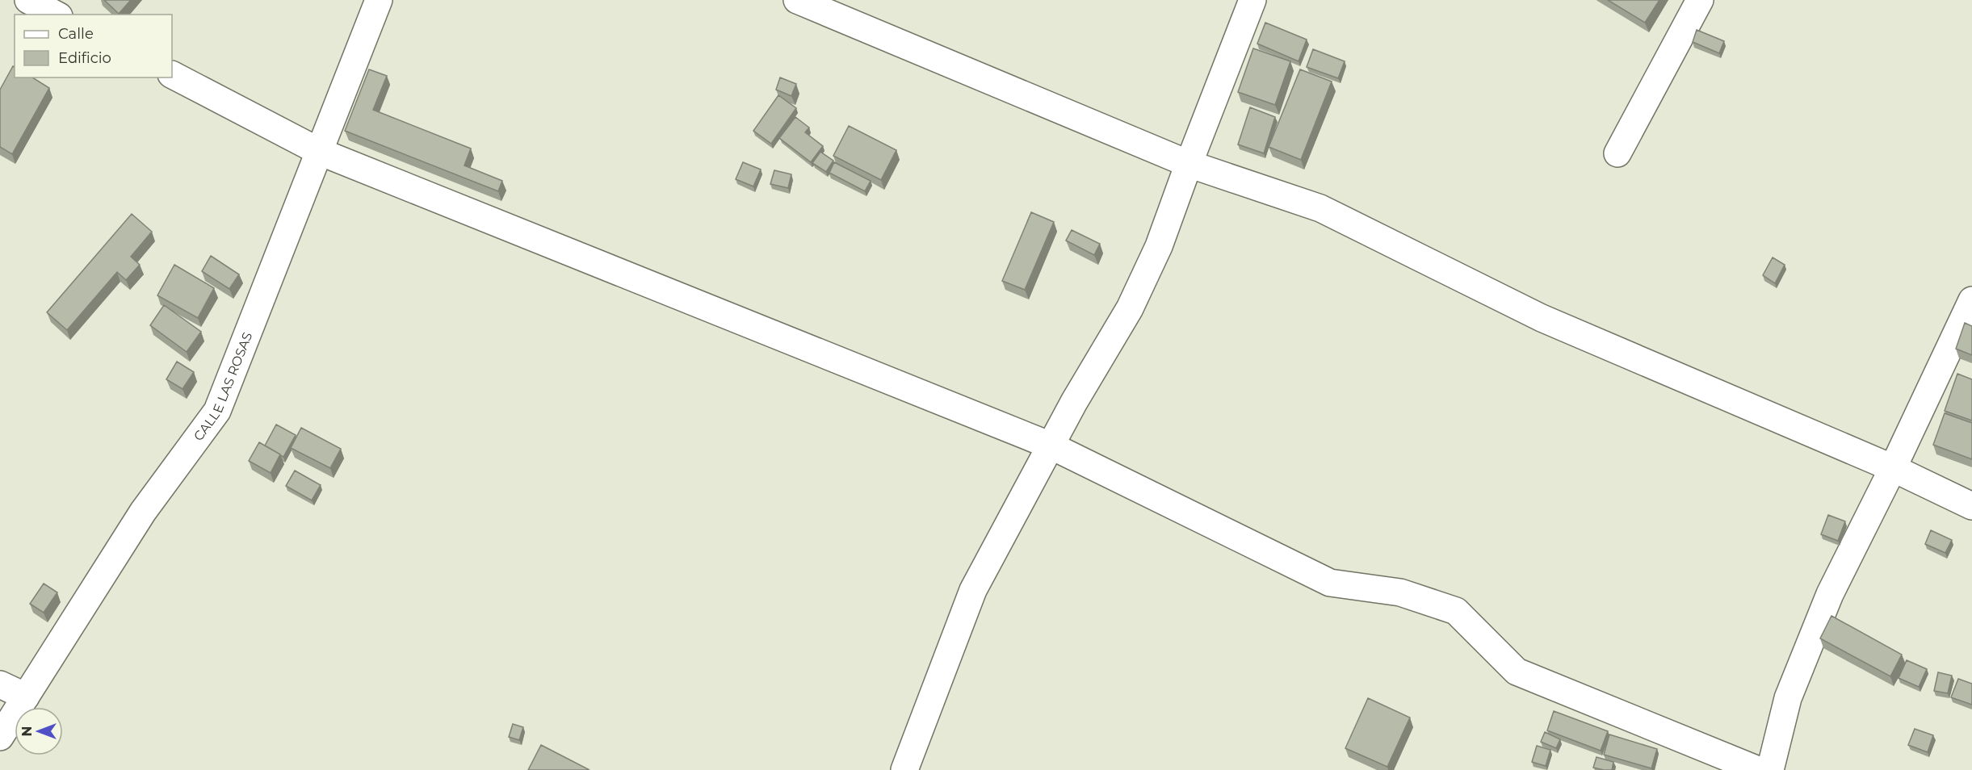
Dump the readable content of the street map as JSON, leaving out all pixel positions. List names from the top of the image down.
{
  "streets": {
    "street": ["CALLE LAS ROSAS"]
  },
  "legend": ["Calle", "Edificio"],
  "north": "left"
}
